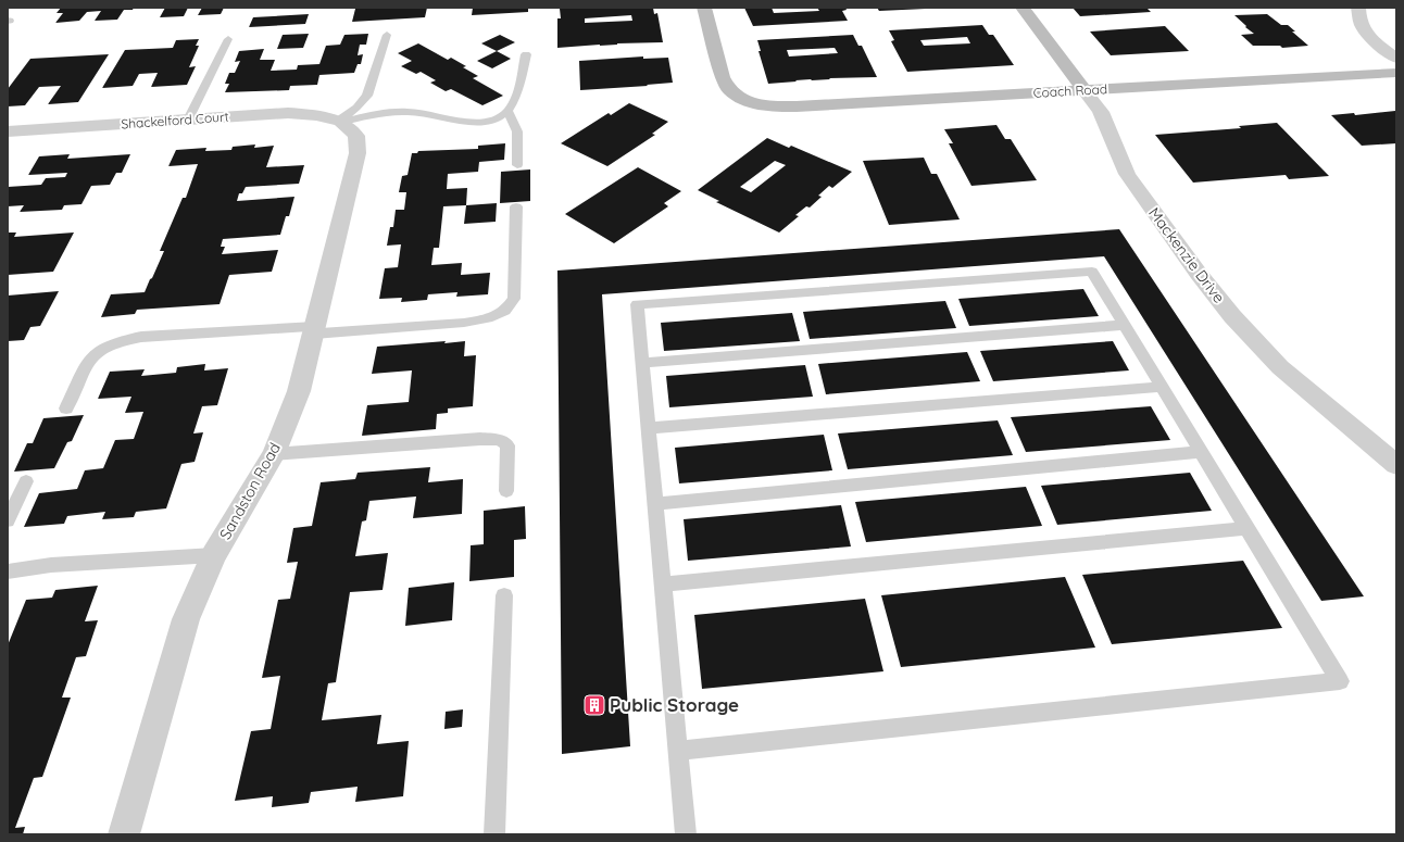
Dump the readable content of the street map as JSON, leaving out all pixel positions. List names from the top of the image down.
{
  "streets": {
    "street": [
      "Coach Road",
      "Shackelford Court",
      "Mackenzie Drive",
      "Sandston Road"
    ]
  },
  "crossings": [
    ["Coach Road", "Mackenzie Drive"],
    ["Shackelford Court", "Sandston Road"]
  ],
  "places": {
    "building": ["Public Storage"]
  }
}
